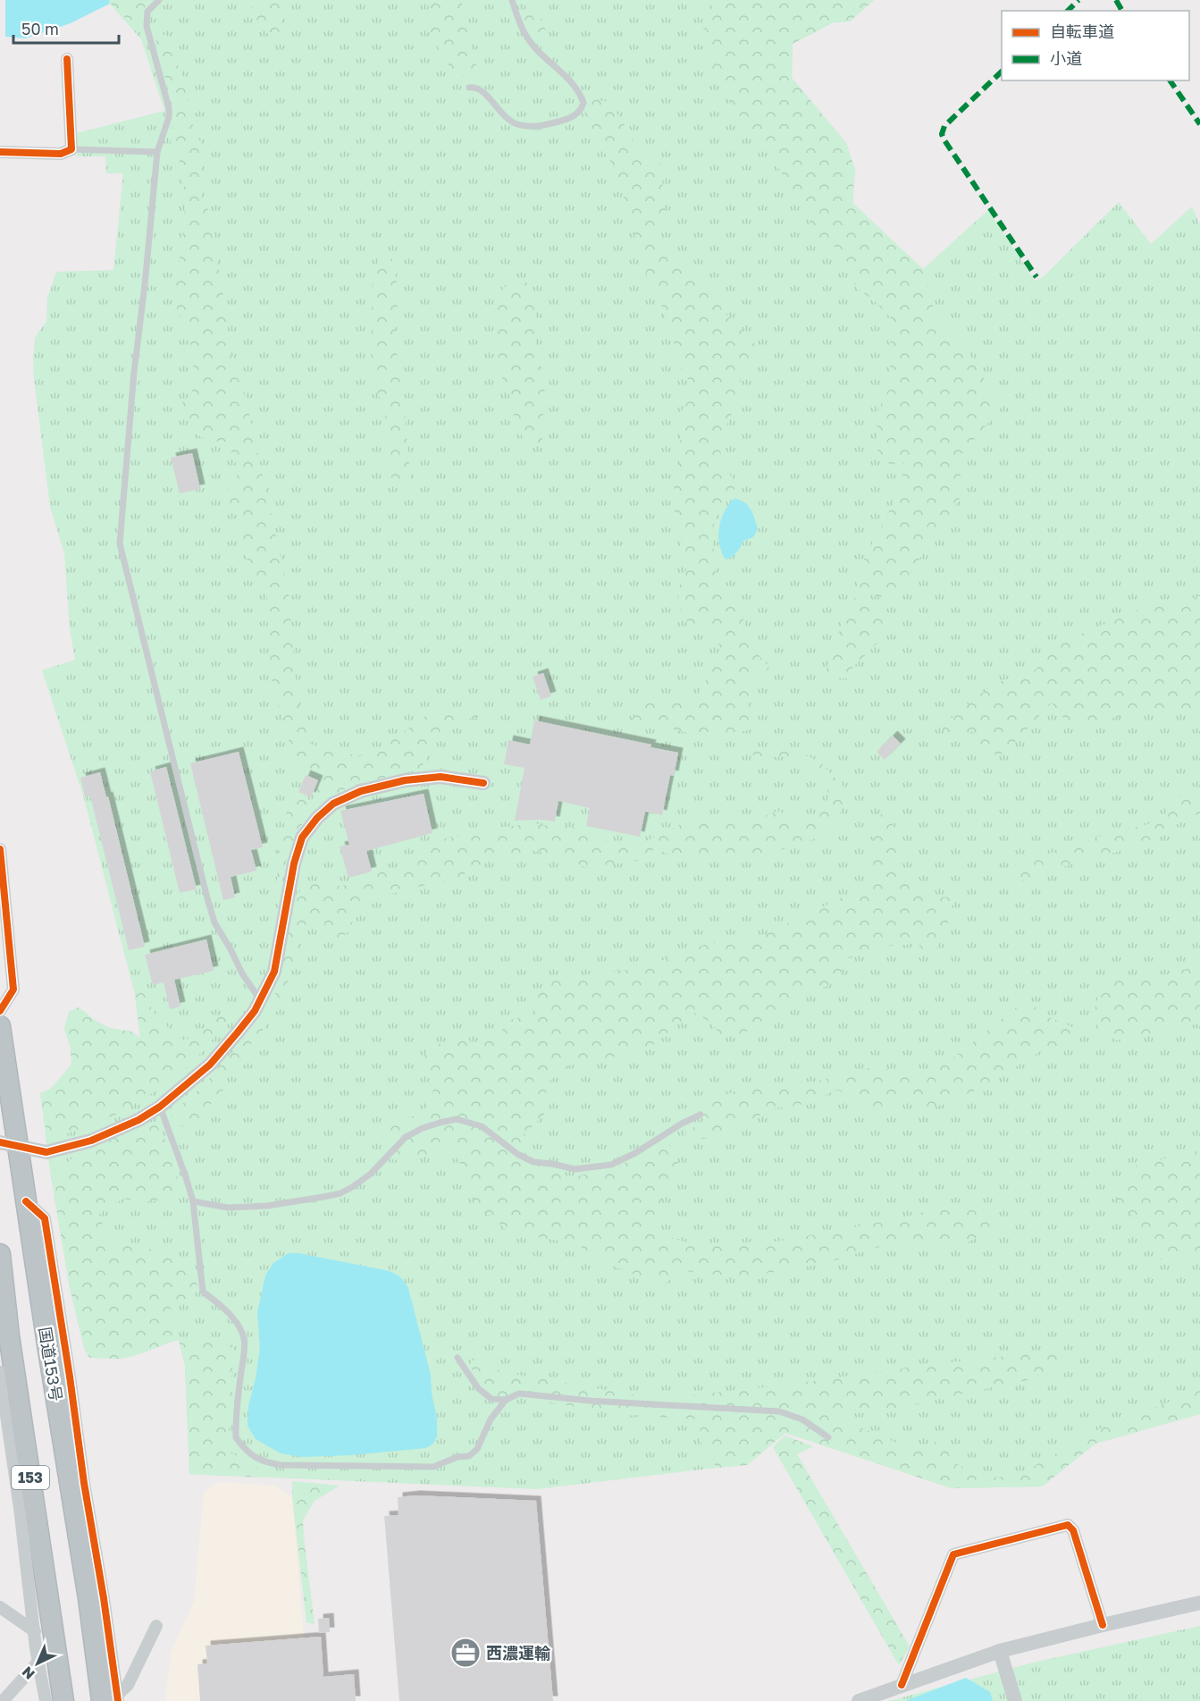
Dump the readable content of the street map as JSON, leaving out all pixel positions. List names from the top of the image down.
{
  "streets": {
    "highway": ["国道153号", "153"]
  },
  "places": {
    "office": ["西濃運輸"]
  },
  "legend": ["自転車道", "小道"],
  "scale_bar": "50 m",
  "north": "bottom left"
}
